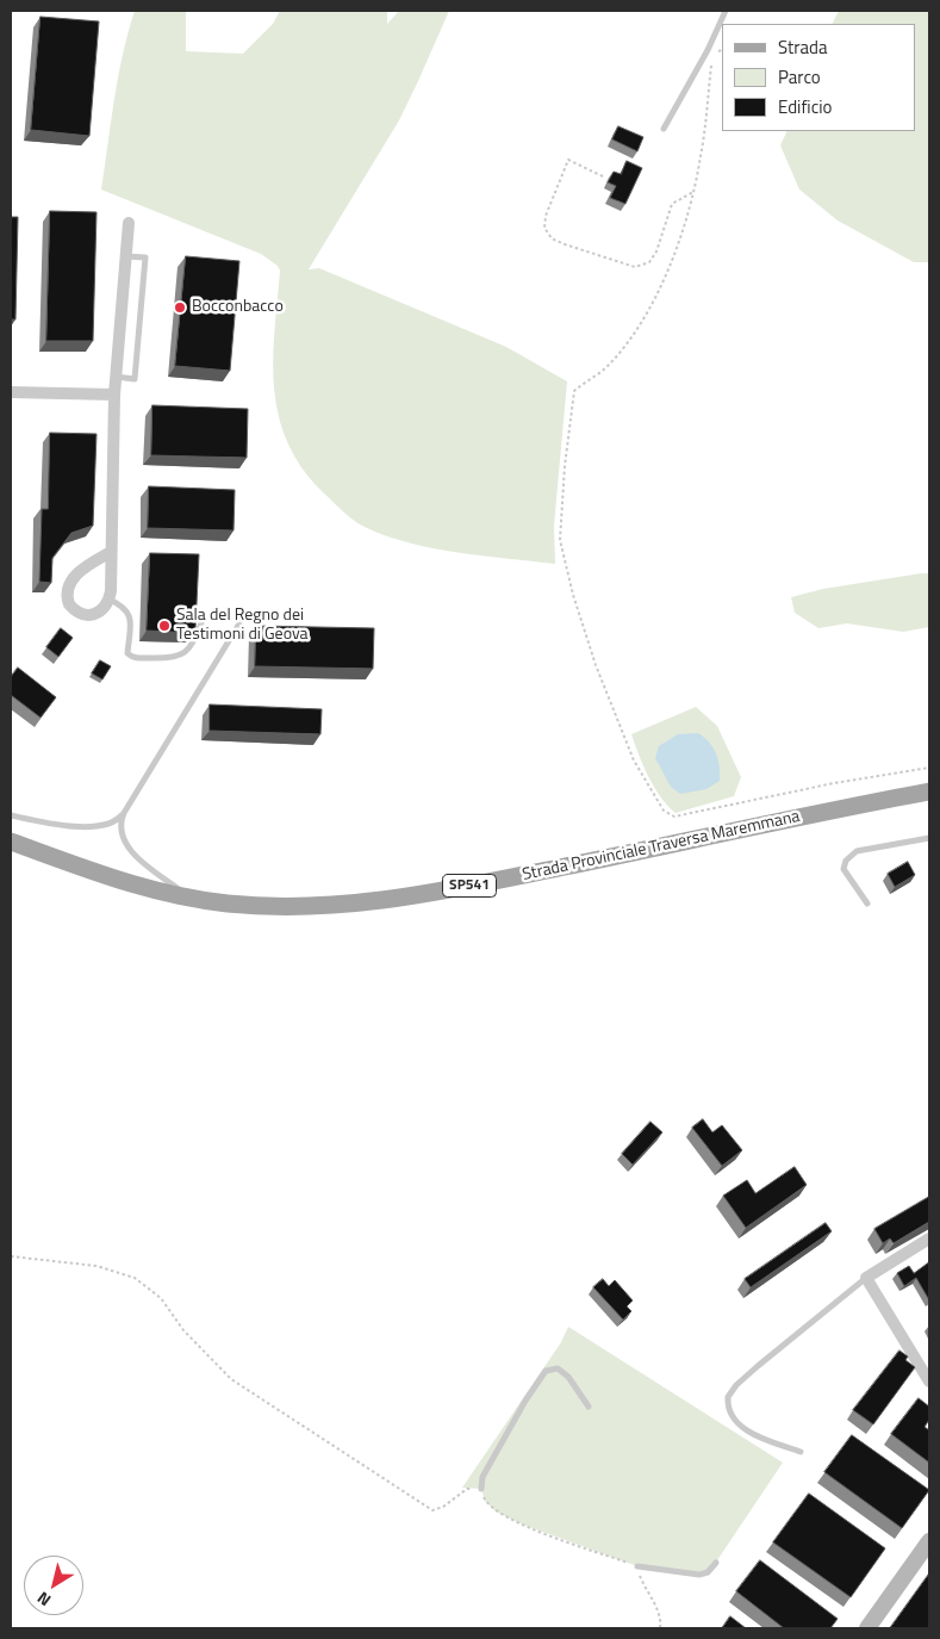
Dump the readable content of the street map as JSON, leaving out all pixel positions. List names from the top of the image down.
{
  "streets": {
    "main road": ["Strada Provinciale Traversa Maremmana", "SP541"]
  },
  "places": ["Bocconbacco", "Sala del Regno dei Testimoni di Geova"],
  "legend": ["Strada", "Parco", "Edificio"],
  "north": "bottom left"
}
